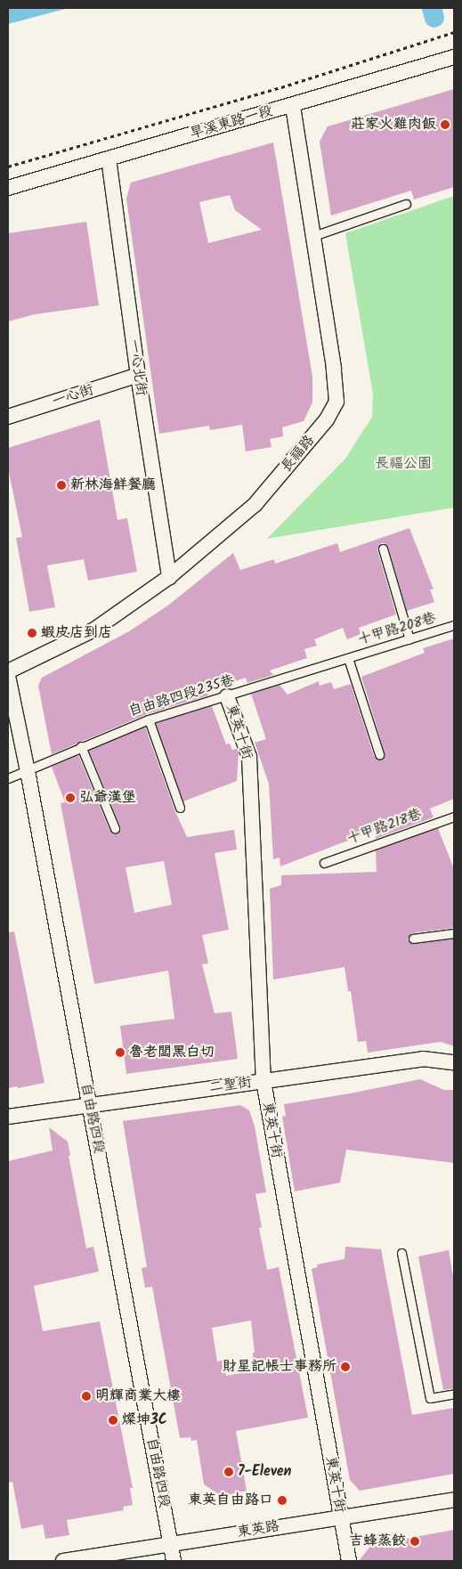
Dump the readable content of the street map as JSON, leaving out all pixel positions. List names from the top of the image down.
{
  "streets": {
    "street": [
      "旱溪東路一段",
      "一心北街",
      "一心街",
      "長福路",
      "東英十街",
      "二聖街",
      "自由路四段",
      "東英路"
    ],
    "lane": ["十甲路208巷", "自由路四段235巷", "十甲路218巷"]
  },
  "crossings": [
    ["旱溪東路一段", "一心北街"],
    ["旱溪東路一段", "長福路"],
    ["一心北街", "一心街"],
    ["一心北街", "長福路"],
    ["十甲路208巷", "自由路四段235巷"],
    ["自由路四段235巷", "東英十街"],
    ["自由路四段235巷", "自由路四段"],
    ["東英十街", "二聖街"],
    ["東英十街", "東英路"],
    ["二聖街", "自由路四段"],
    ["自由路四段", "東英路"]
  ],
  "parks": ["長福公園"],
  "places": [
    "莊家火雞肉飯",
    "新林海鮮餐廳",
    "蝦皮店到店",
    "弘爺漢堡",
    "魯老闆黑白切",
    "財星記帳士事務所",
    "明輝商業大樓",
    "燦坤3C",
    "7-Eleven",
    "東英自由路口",
    "吉蜂蒸餃"
  ]
}
